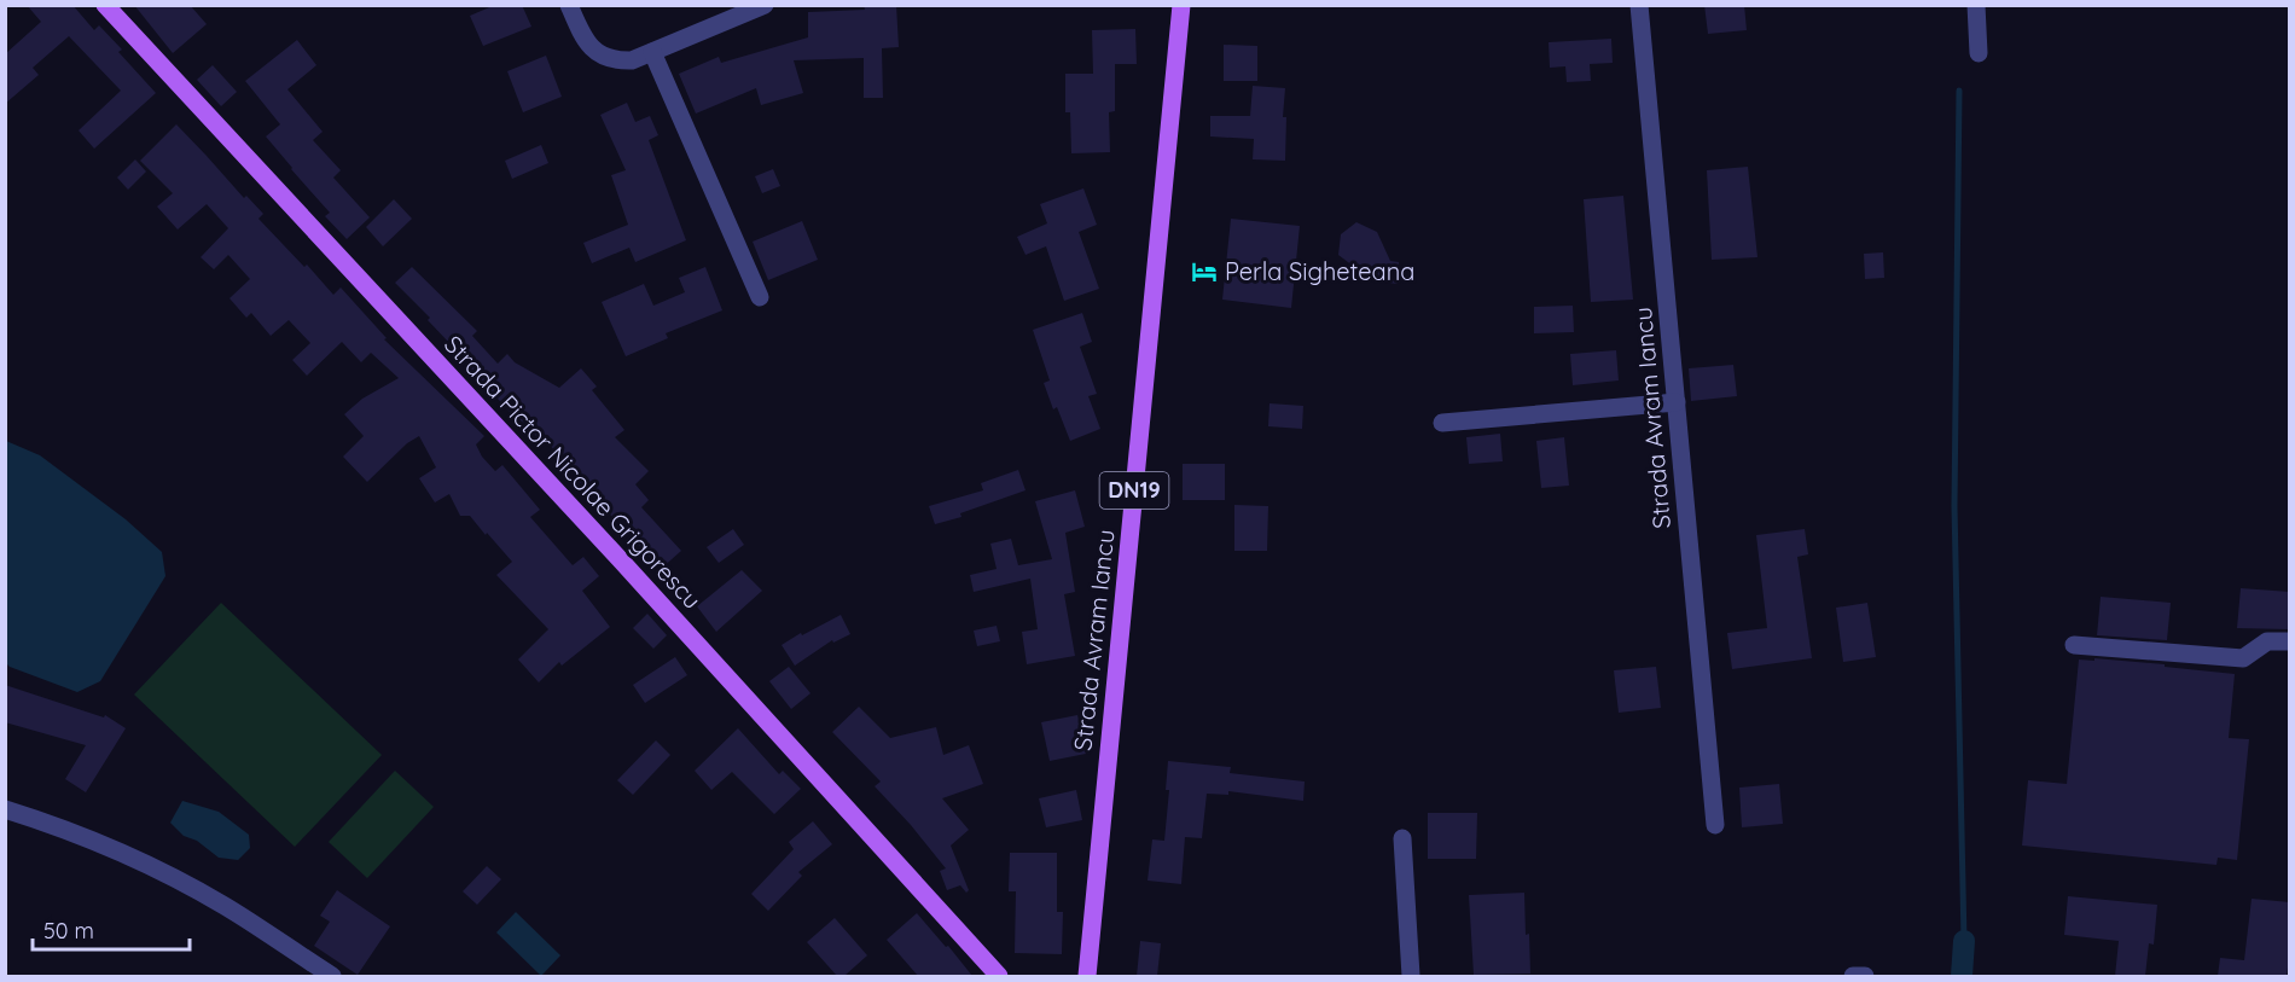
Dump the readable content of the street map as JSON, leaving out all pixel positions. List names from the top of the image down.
{
  "streets": {
    "main road": ["Strada Avram Iancu", "Strada Pictor Nicolae Grigorescu", "DN19"]
  },
  "places": {
    "hotel": ["Perla Sigheteana"]
  },
  "scale_bar": "50 m"
}
